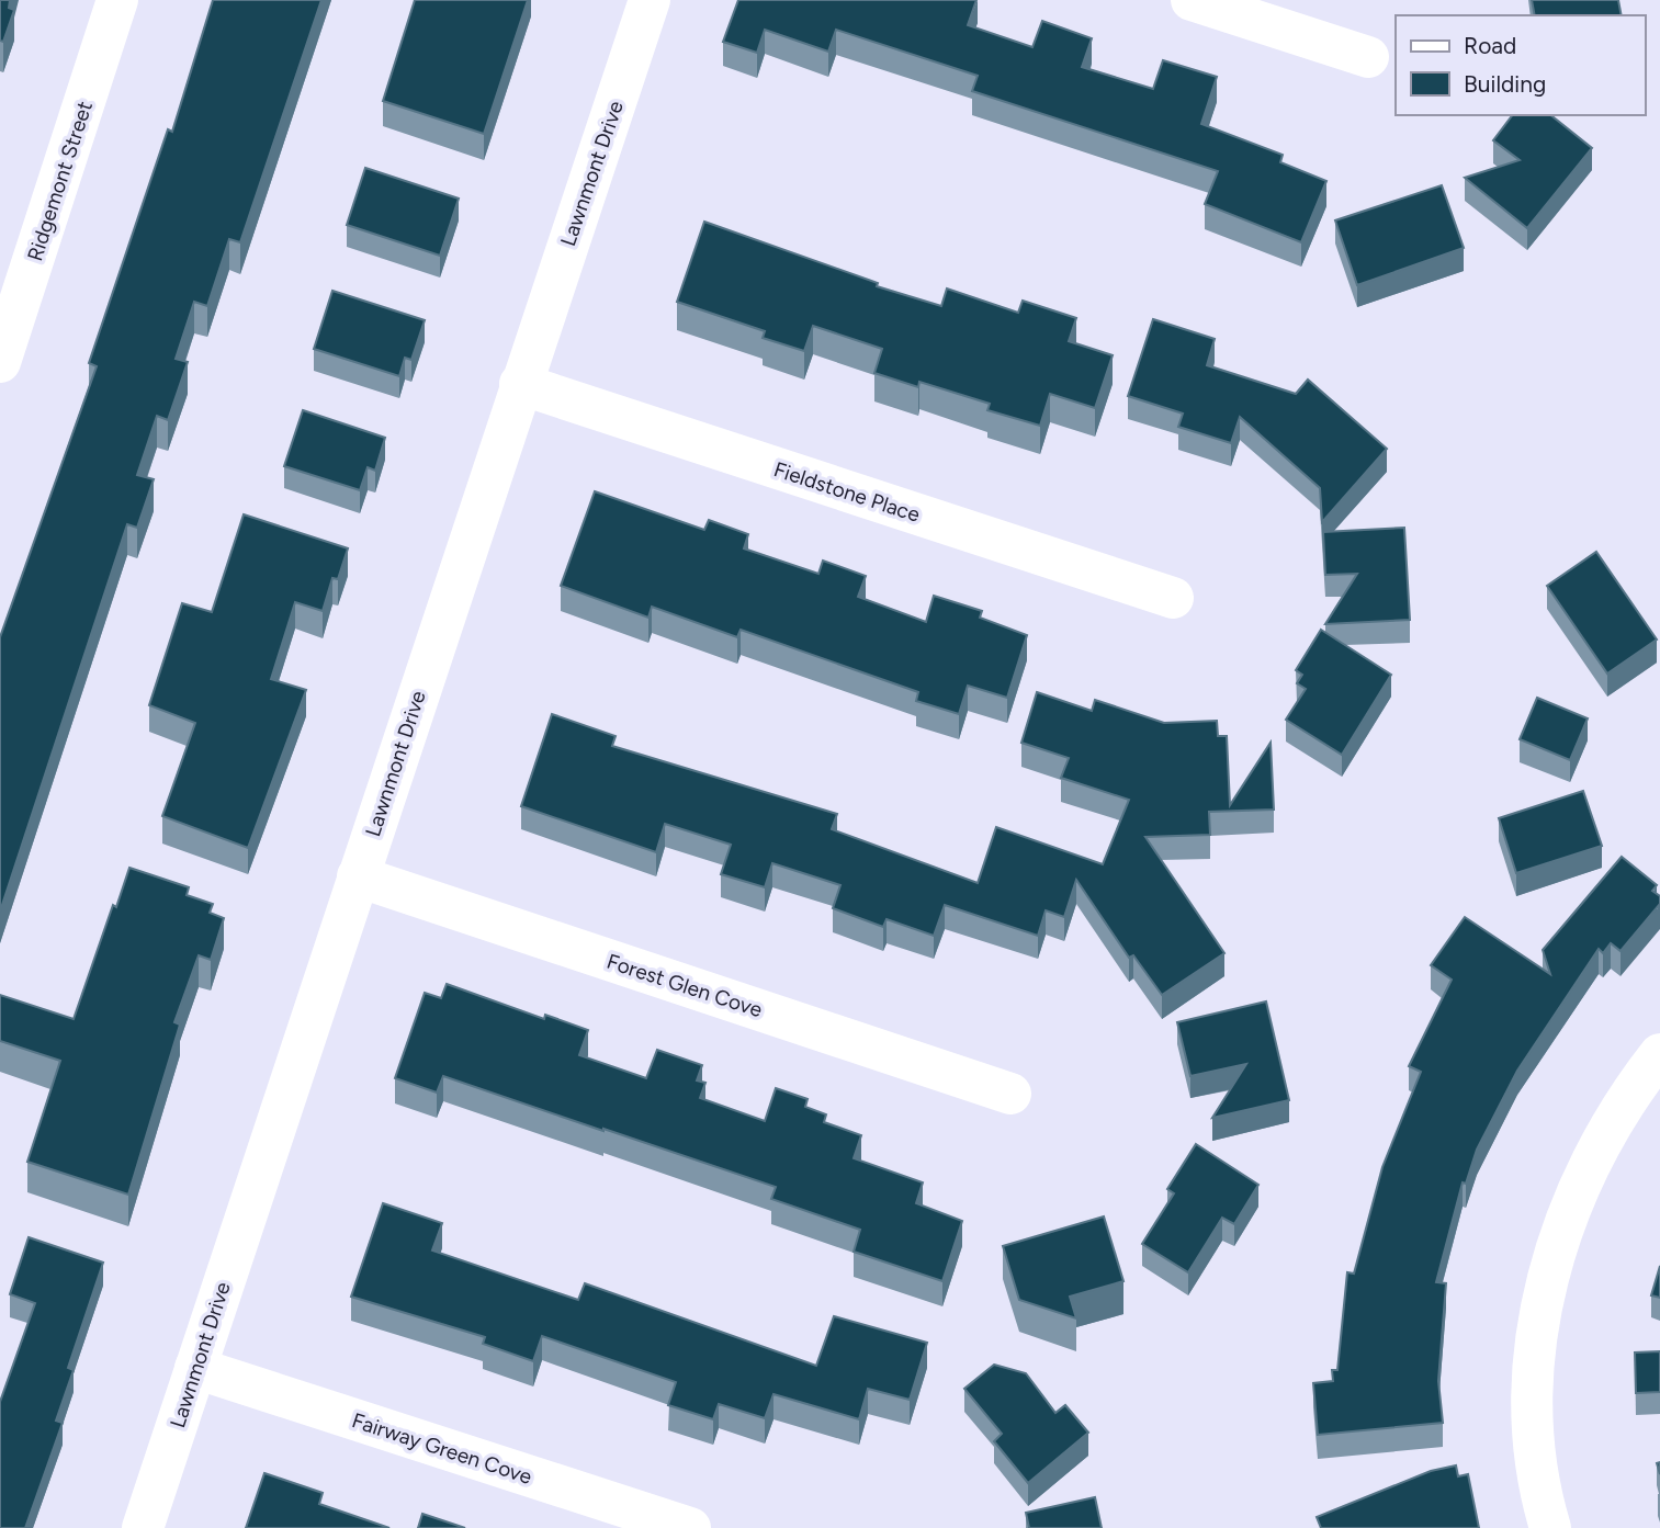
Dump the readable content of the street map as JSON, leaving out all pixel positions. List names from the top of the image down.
{
  "streets": {
    "street": [
      "Lawnmont Drive",
      "Ridgemont Street",
      "Fieldstone Place",
      "Forest Glen Cove",
      "Fairway Green Cove"
    ]
  },
  "crossings": [
    ["Lawnmont Drive", "Fieldstone Place"],
    ["Lawnmont Drive", "Forest Glen Cove"],
    ["Lawnmont Drive", "Fairway Green Cove"]
  ],
  "legend": ["Road", "Building"]
}
